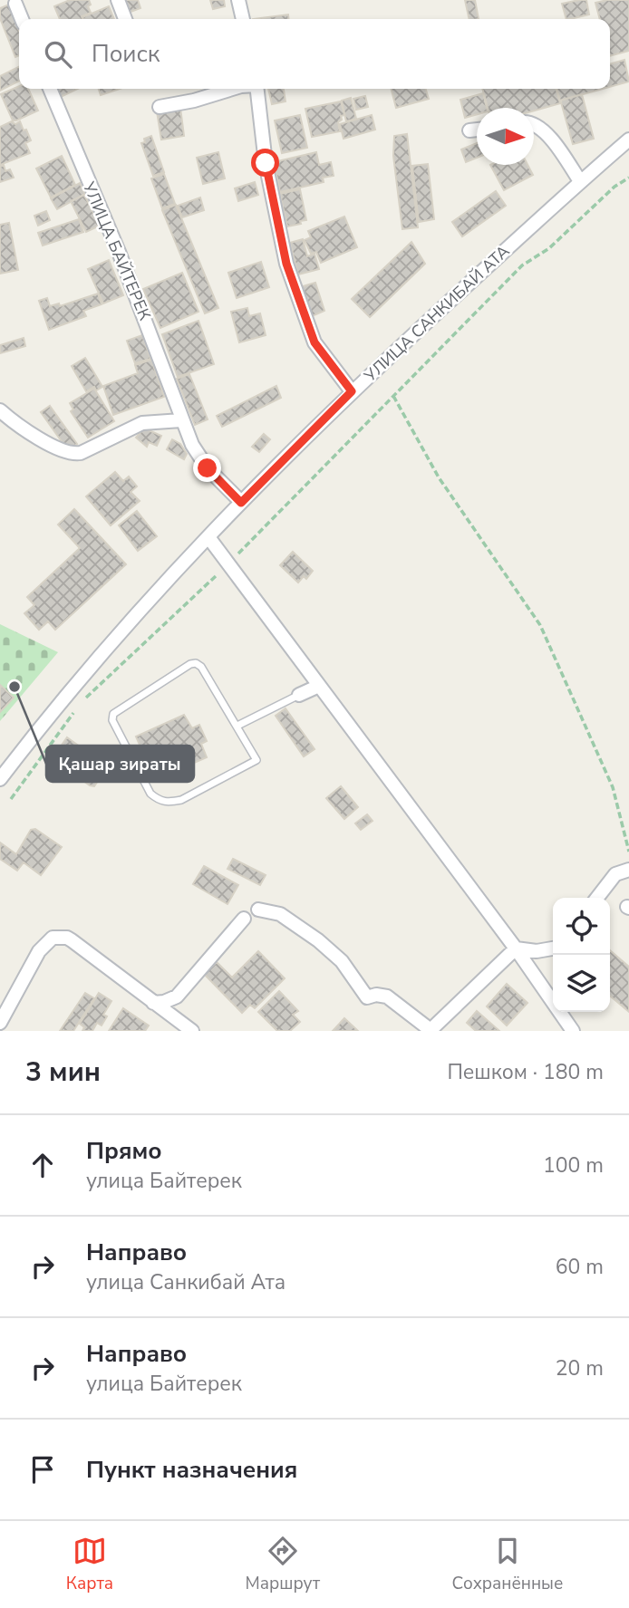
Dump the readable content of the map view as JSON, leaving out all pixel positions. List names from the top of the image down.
{
  "streets": {
    "street": ["УЛИЦА БАЙТЕРЕК", "УЛИЦА САНКИБАЙ АТА"]
  },
  "crossings": [
    ["УЛИЦА БАЙТЕРЕК", "УЛИЦА САНКИБАЙ АТА"]
  ],
  "places": ["Қашар зираты"],
  "north": "right",
  "page": {
    "search": "Поиск",
    "heading": ["3 мин", "Пешком · 180 m"],
    "list": [
      ["Прямо", "улица Байтерек", "100 m"],
      ["Направо", "улица Санкибай Ата", "60 m"],
      ["Направо", "улица Байтерек", "20 m"],
      "Пункт назначения"
    ],
    "nav": ["Карта", "Маршрут", "Сохранённые"]
  }
}
